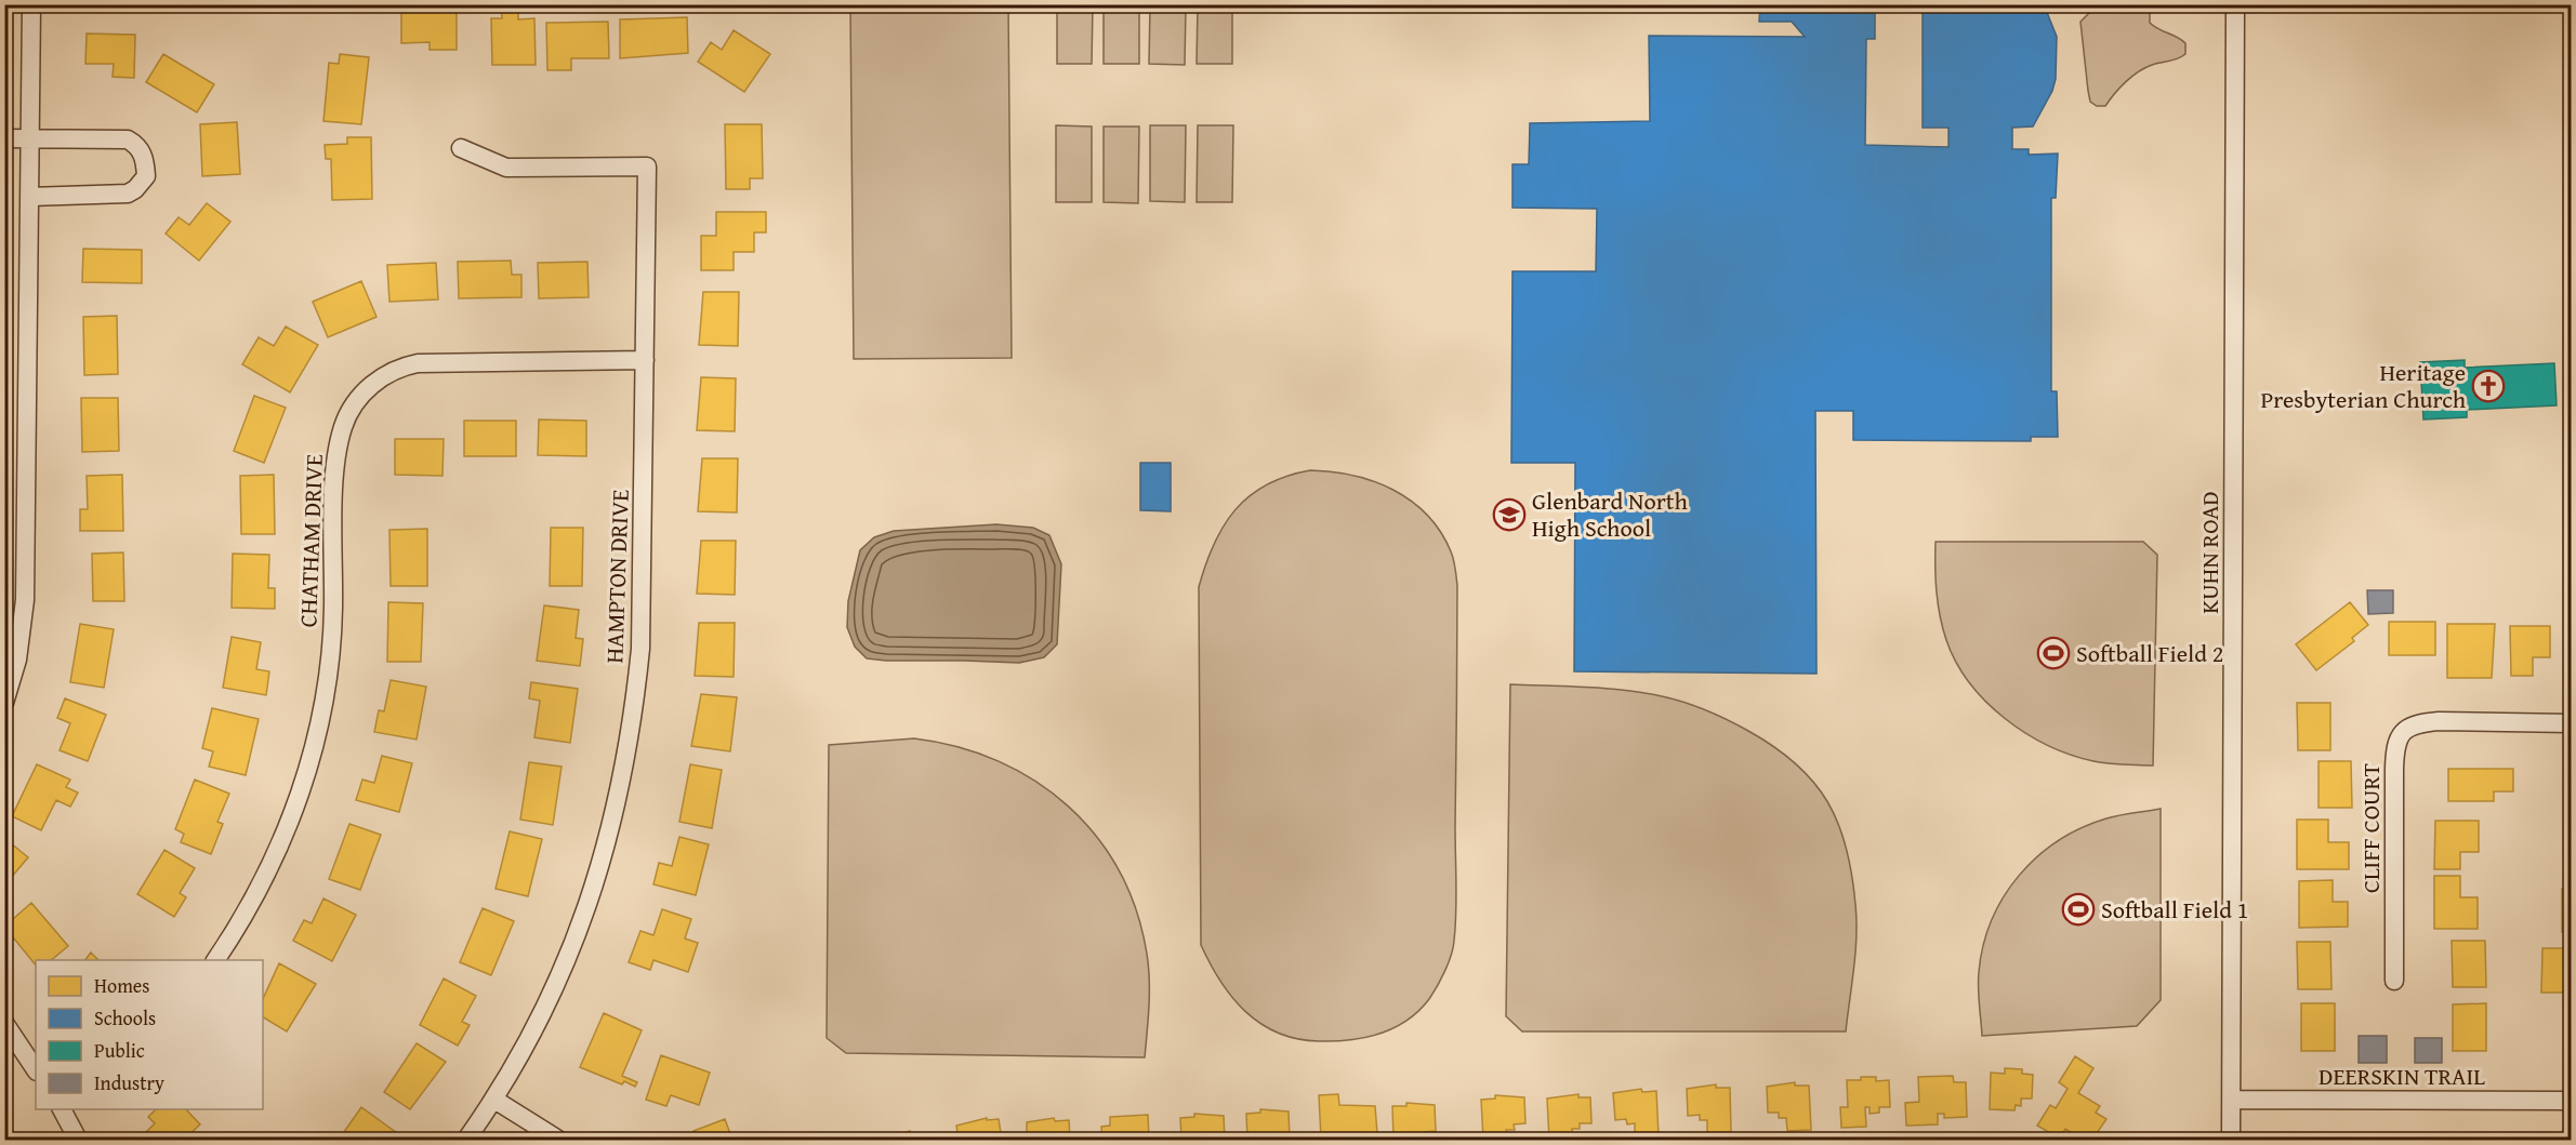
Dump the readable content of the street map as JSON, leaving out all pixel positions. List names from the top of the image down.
{
  "streets": {
    "street": [
      "CHATHAM DRIVE",
      "KUHN ROAD",
      "HAMPTON DRIVE",
      "CLIFF COURT",
      "DEERSKIN TRAIL"
    ]
  },
  "crossings": [
    ["CHATHAM DRIVE", "HAMPTON DRIVE"],
    ["KUHN ROAD", "DEERSKIN TRAIL"]
  ],
  "places": {
    "church": ["Heritage Presbyterian Church"],
    "school or university": ["Glenbard North High School"],
    "sports": ["Softball Field 2", "Softball Field 1"]
  },
  "legend": [
    "Homes",
    "Schools",
    "Public",
    "Industry"
  ]
}
